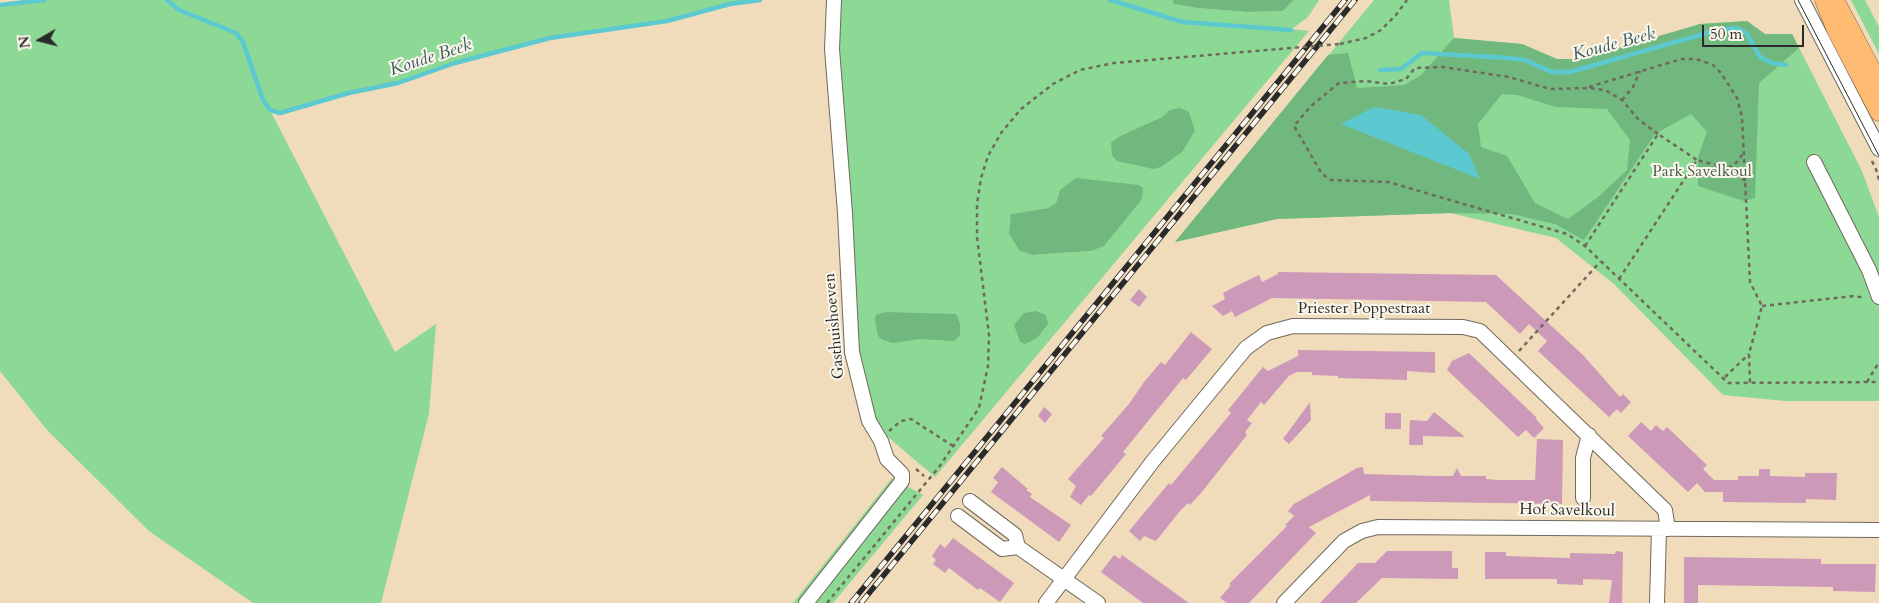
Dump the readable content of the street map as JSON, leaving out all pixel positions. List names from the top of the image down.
{
  "streets": {
    "street": ["Priester Poppestraat", "Gasthuishoeven", "Hof Savelkoul"]
  },
  "crossings": [
    ["Priester Poppestraat", "Hof Savelkoul"]
  ],
  "water": ["Koude Beek"],
  "parks": ["Park Savelkoul"],
  "scale_bar": "50 m",
  "north": "left"
}
